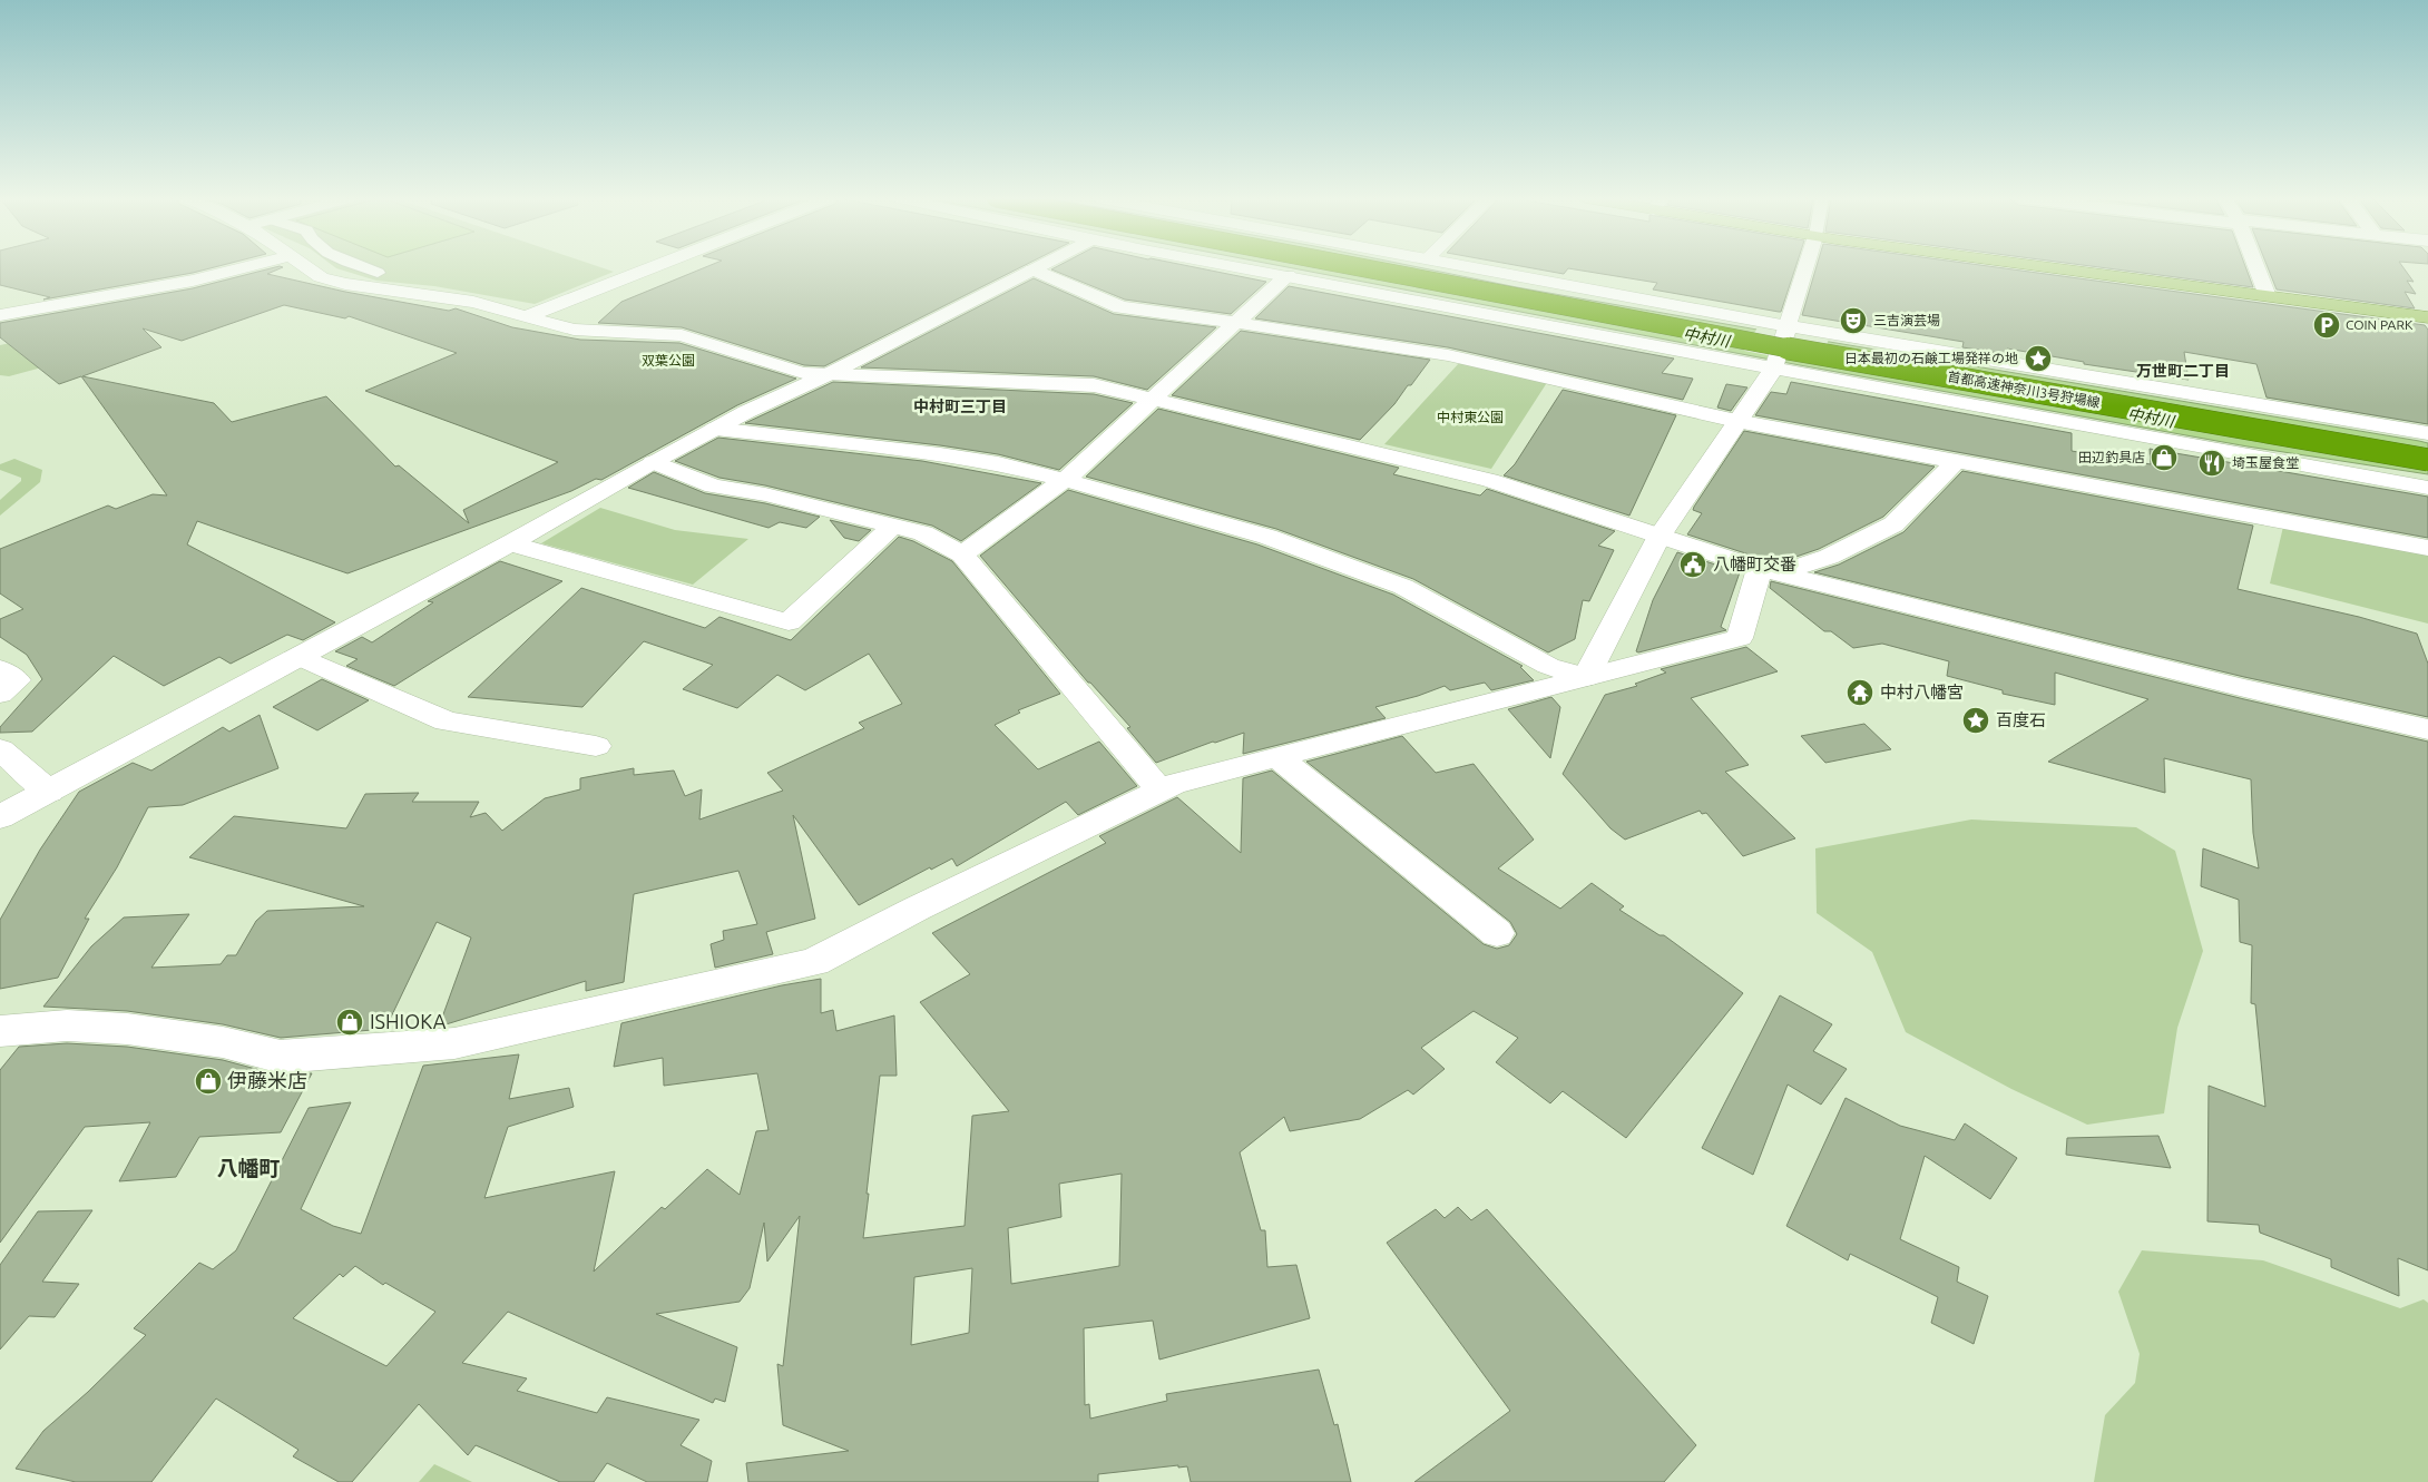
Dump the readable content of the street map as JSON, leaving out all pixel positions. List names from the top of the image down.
{
  "streets": {
    "highway": ["首都高速神奈川3号狩場線"]
  },
  "districts": ["万世町二丁目", "中村町三丁目", "八幡町"],
  "water": ["中村川"],
  "parks": ["双葉公園", "中村東公園"],
  "places": {
    "theatre": ["三吉演芸場"],
    "parking": ["COIN PARK"],
    "place": ["日本最初の石鹸工場発祥の地", "百度石"],
    "shop": ["田辺釣具店", "ISHIOKA", "伊藤米店"],
    "restaurant": ["埼玉屋食堂"],
    "public building": ["八幡町交番"],
    "temple": ["中村八幡宮"]
  }
}
